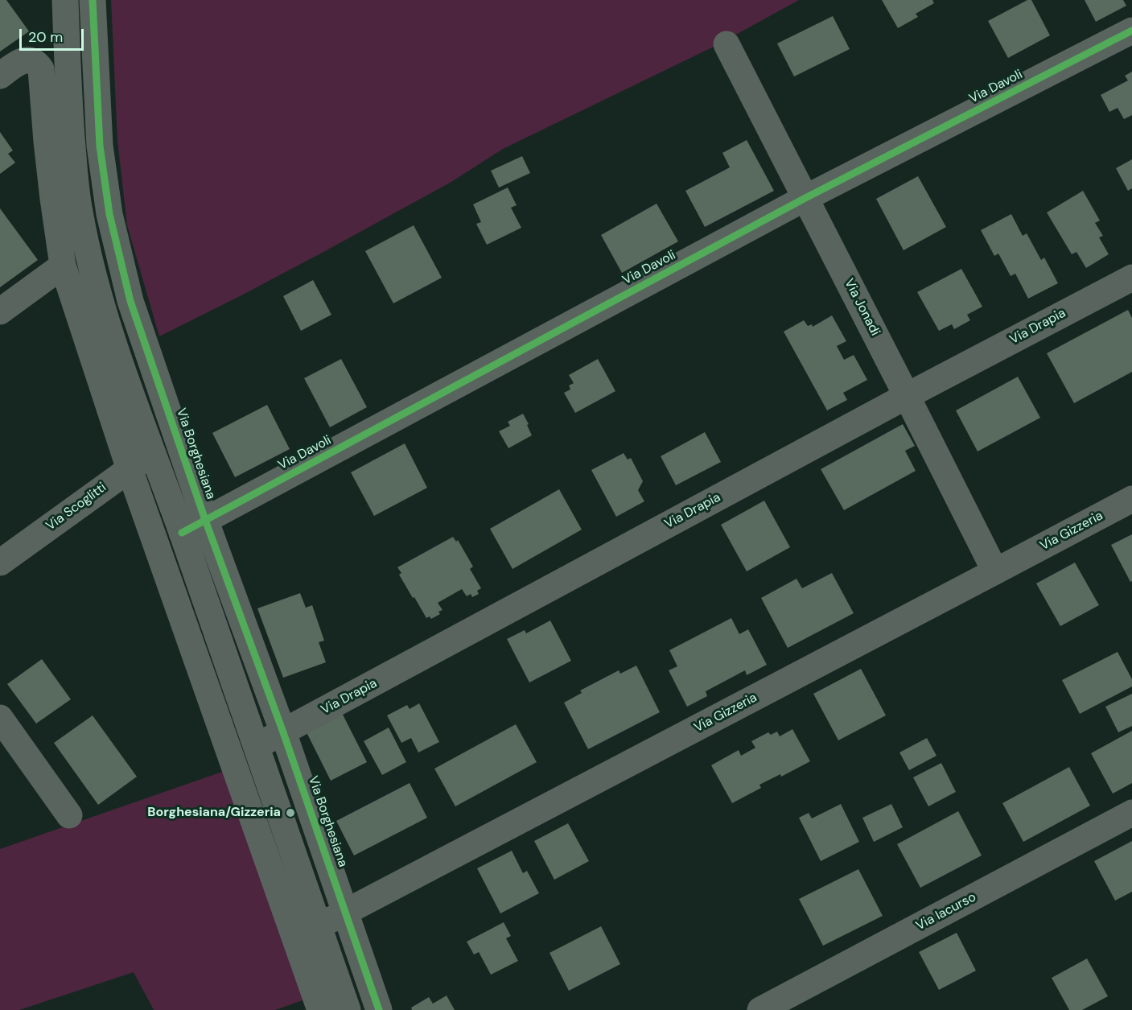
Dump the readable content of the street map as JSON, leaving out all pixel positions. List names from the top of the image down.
{
  "streets": {
    "street": [
      "Via Davoli",
      "Via Jonadi",
      "Via Drapia",
      "Via Borghesiana",
      "Via Scoglitti",
      "Via Gizzeria",
      "Via Iacurso"
    ]
  },
  "crossings": [
    ["Via Davoli", "Via Jonadi"],
    ["Via Davoli", "Via Borghesiana"],
    ["Via Jonadi", "Via Drapia"],
    ["Via Jonadi", "Via Gizzeria"],
    ["Via Drapia", "Via Borghesiana"],
    ["Via Borghesiana", "Via Gizzeria"]
  ],
  "places": ["Borghesiana/Gizzeria"],
  "scale_bar": "20 m"
}
